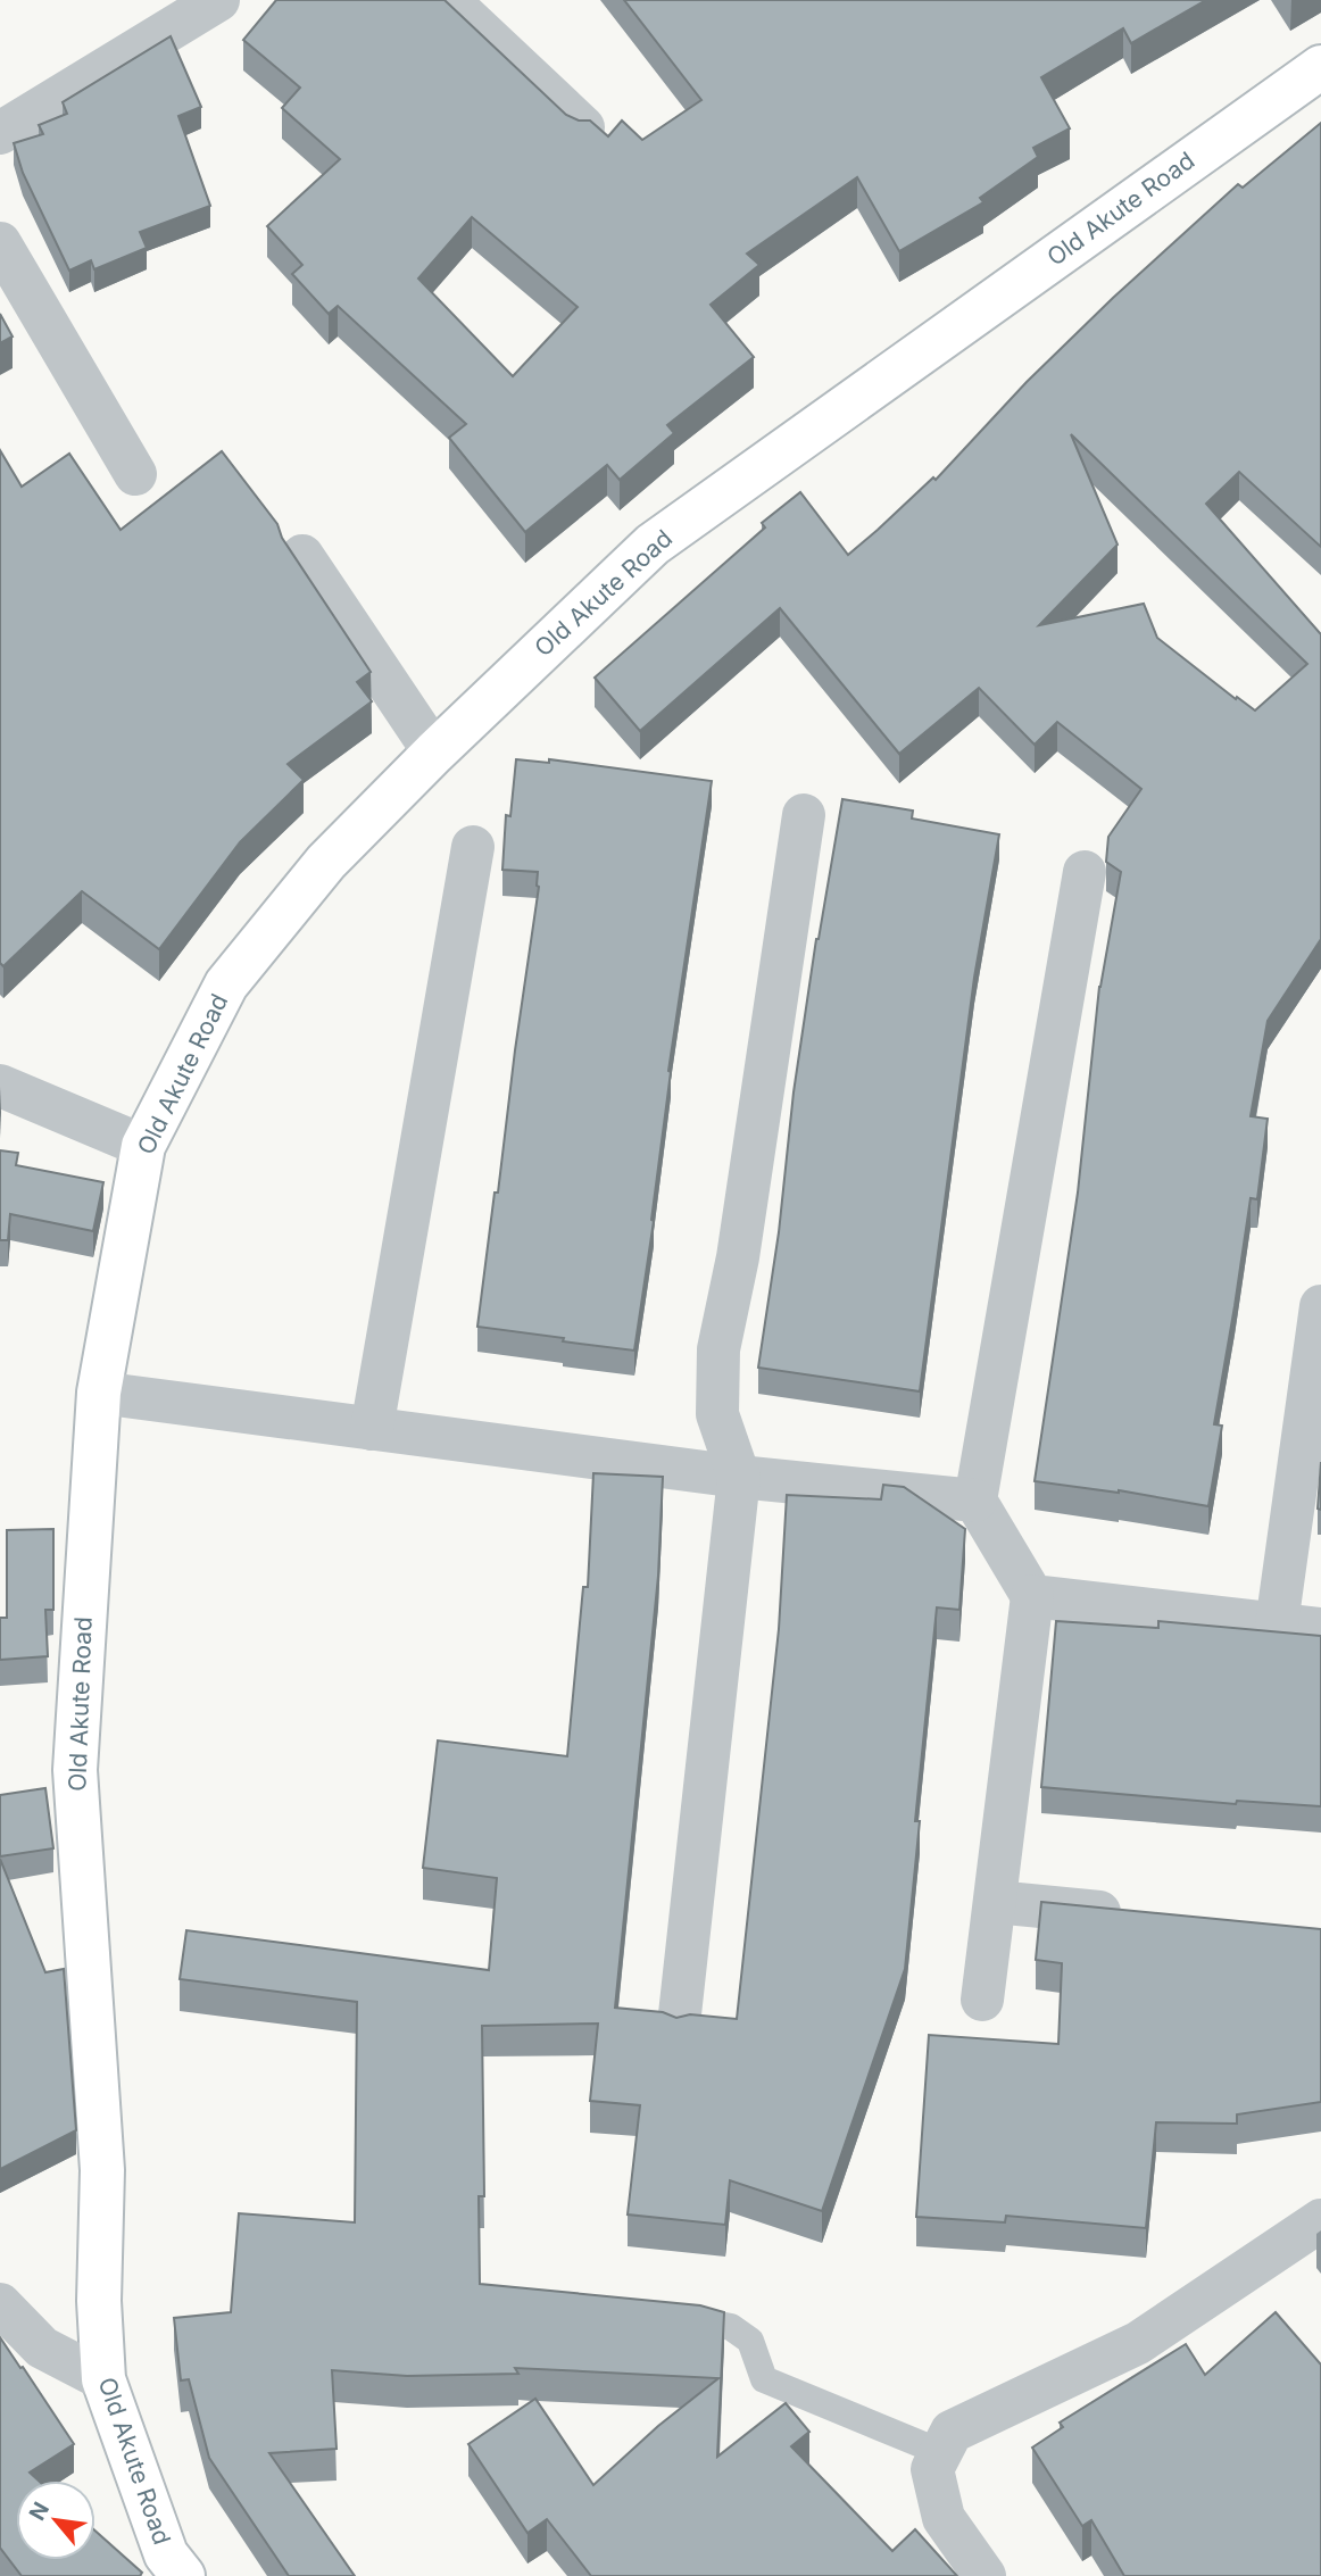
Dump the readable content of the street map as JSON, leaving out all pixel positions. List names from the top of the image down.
{
  "streets": {
    "street": ["Old Akute Road"]
  },
  "north": "top left"
}
